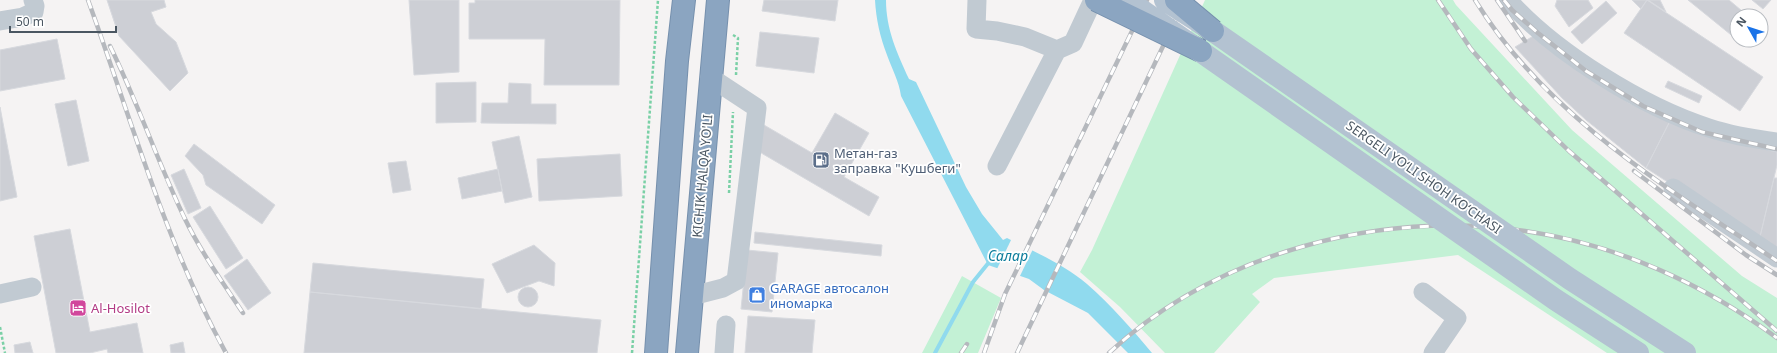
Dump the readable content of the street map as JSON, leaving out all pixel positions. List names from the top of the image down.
{
  "streets": {
    "highway": ["KICHIK HALQA YO'LI"],
    "main road": ["SERGELI YO‘LI SHOH KO‘CHASI"]
  },
  "water": ["Салар"],
  "places": {
    "fuel station": ["Метан-газ заправка \"Кушбеги\""],
    "shop": ["GARAGE автосалон иномарка"],
    "hotel": ["Al-Hosilot"]
  },
  "scale_bar": "50 m",
  "north": "top left"
}
